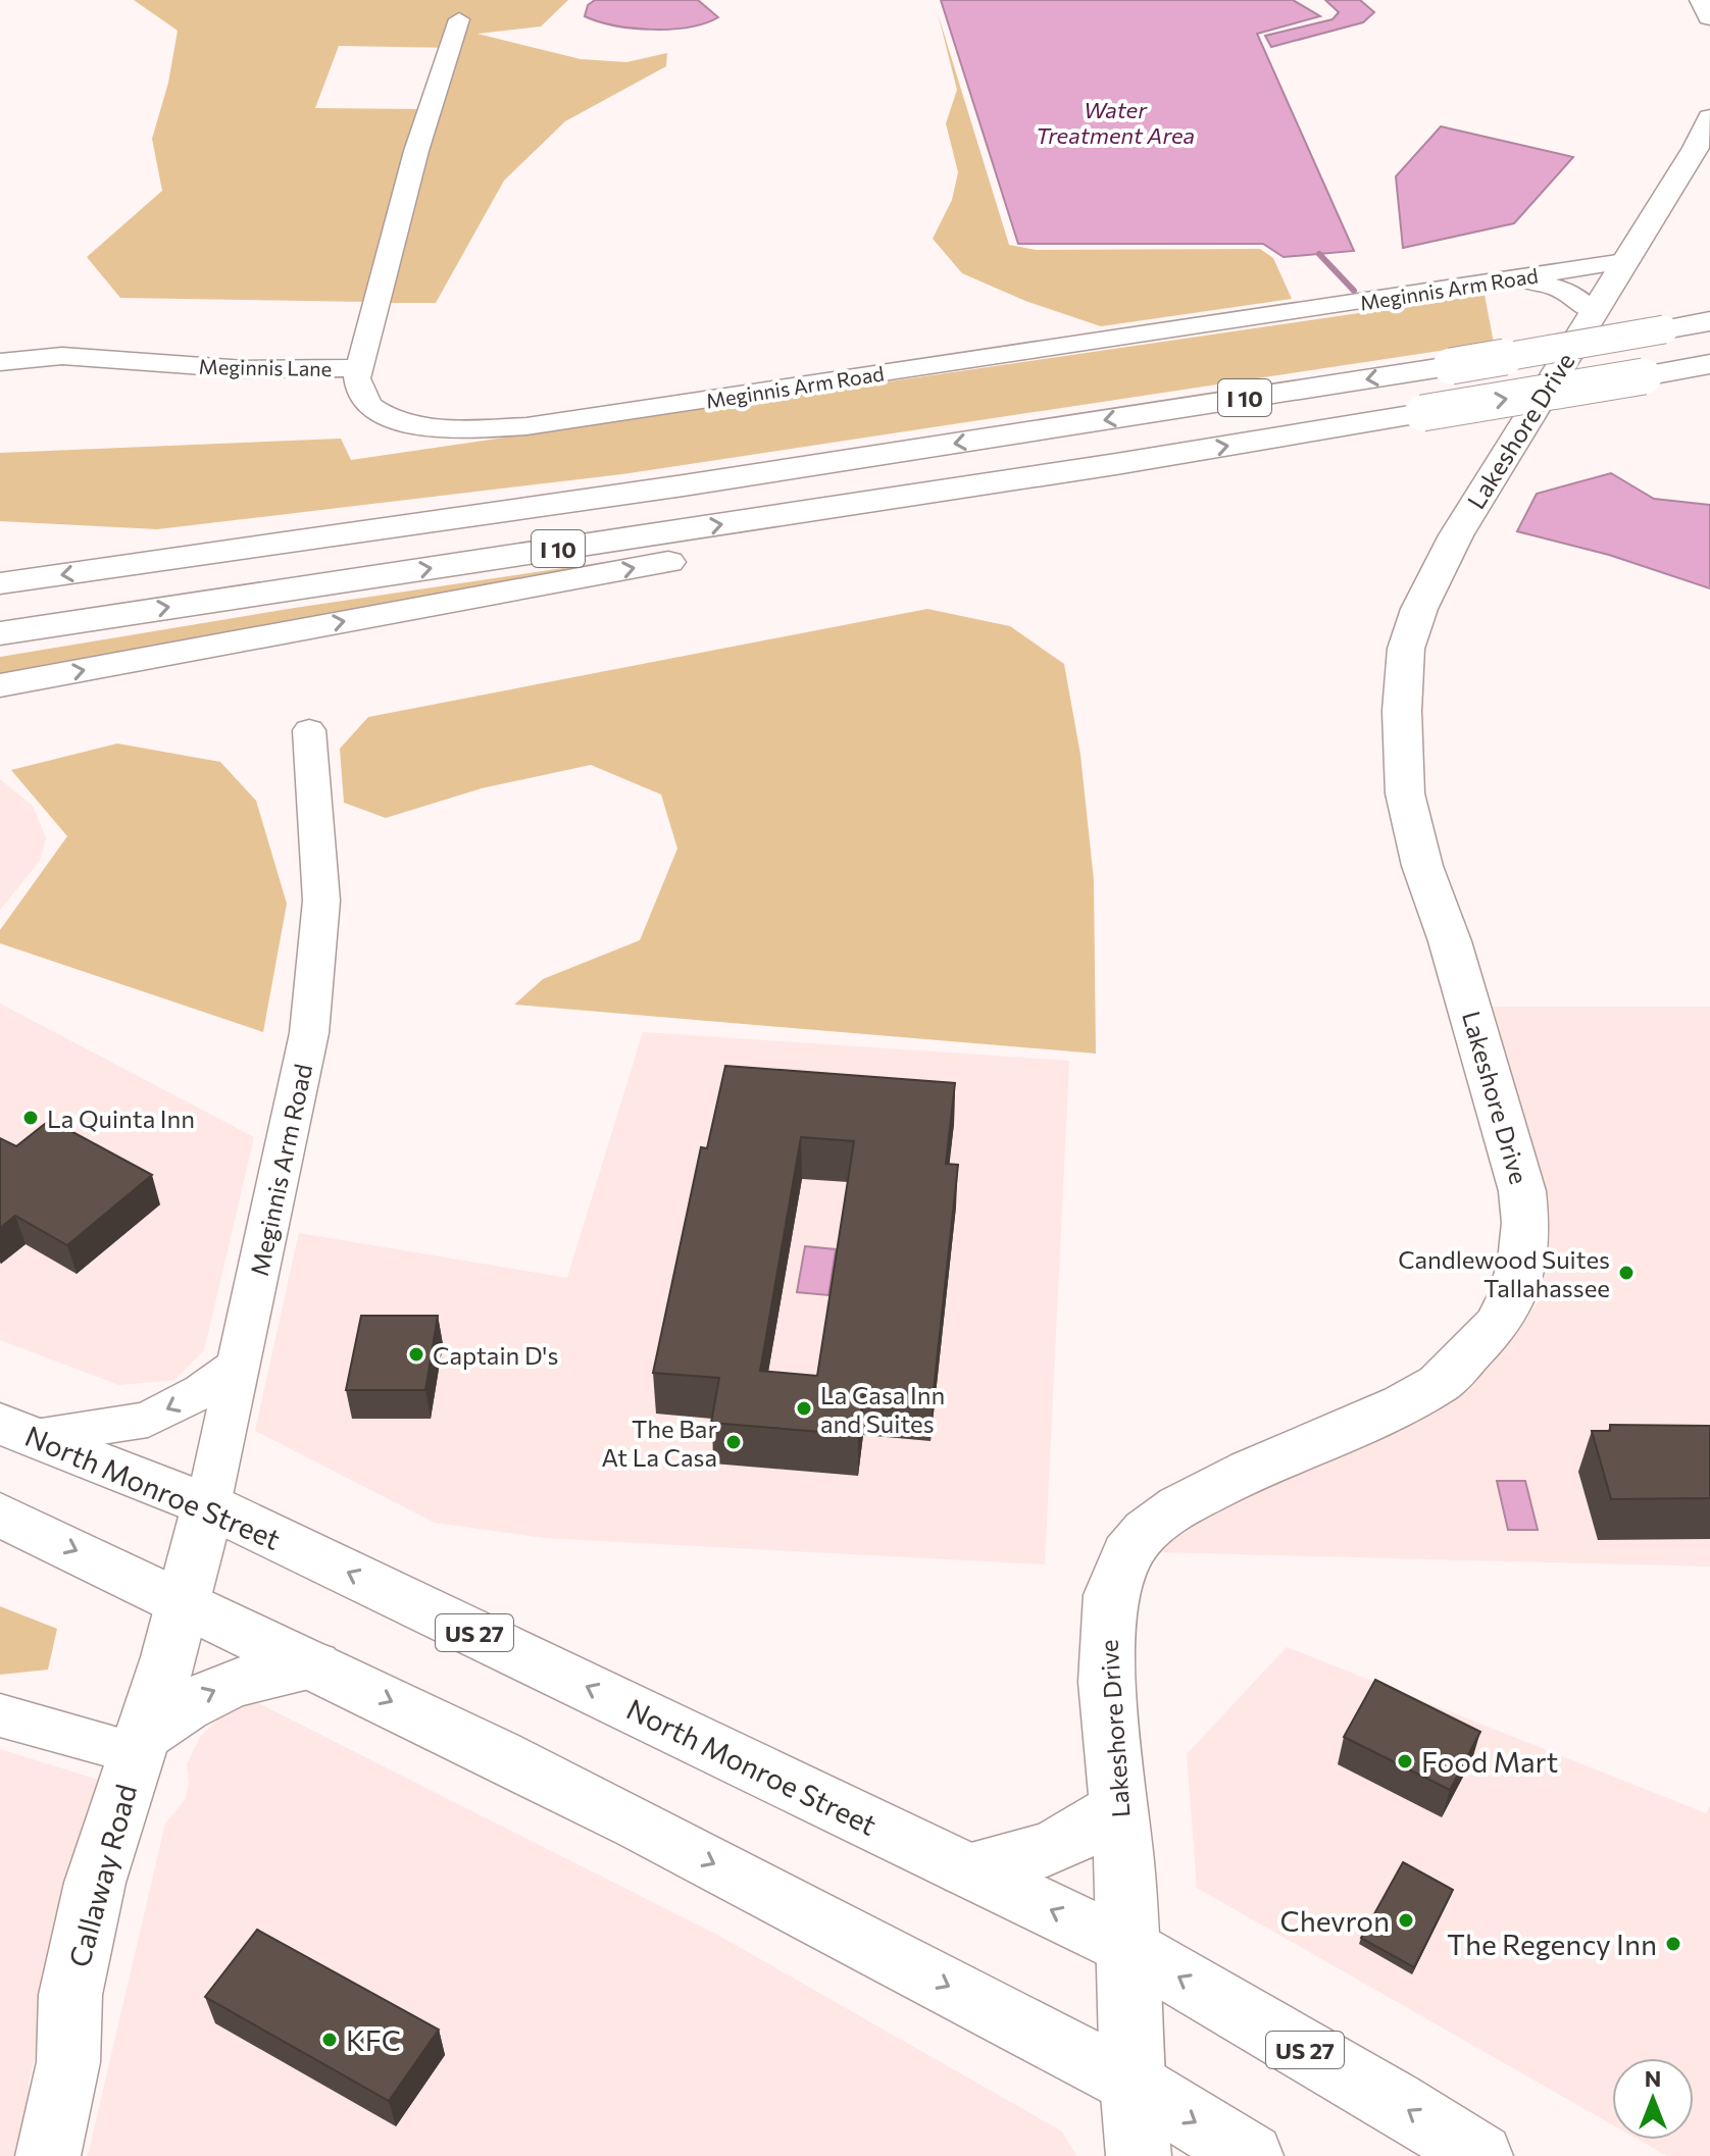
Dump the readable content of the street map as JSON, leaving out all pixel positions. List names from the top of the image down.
{
  "streets": {
    "main road": [
      "Meginnis Arm Road",
      "I 10",
      "Lakeshore Drive",
      "North Monroe Street",
      "US 27",
      "Callaway Road"
    ],
    "street": ["Meginnis Lane"]
  },
  "crossings": [
    ["Meginnis Arm Road", "Meginnis Lane"],
    ["Meginnis Arm Road", "Lakeshore Drive"],
    ["Meginnis Arm Road", "North Monroe Street"],
    ["Meginnis Arm Road", "Callaway Road"],
    ["Lakeshore Drive", "North Monroe Street"]
  ],
  "water": ["Water Treatment Area"],
  "places": [
    "La Quinta Inn",
    "Candlewood Suites Tallahassee",
    "Captain D's",
    "La Casa Inn and Suites",
    "The Bar At La Casa",
    "Food Mart",
    "Chevron",
    "The Regency Inn",
    "KFC"
  ],
  "north": "top"
}
